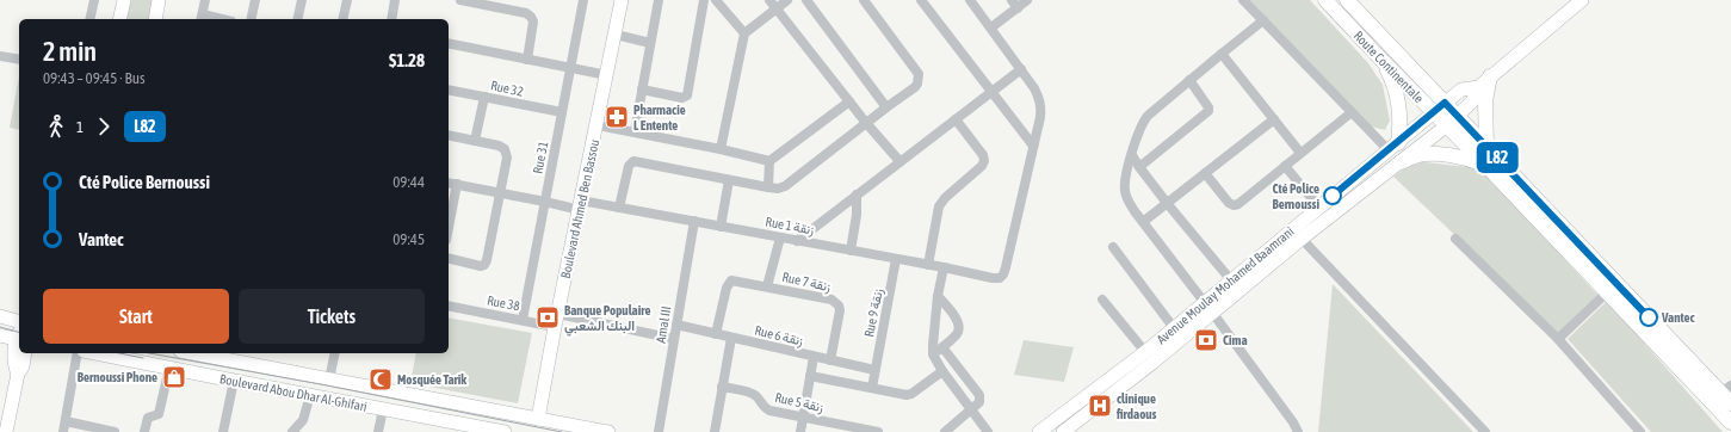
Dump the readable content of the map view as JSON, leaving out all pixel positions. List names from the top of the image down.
{
  "streets": {
    "main road": ["Route Continentale"],
    "street": [
      "Rue 32",
      "Rue 31",
      "Boulevard Ahmed Ben Bassou",
      "Rue 1 زنقة",
      "Rue 7 زنقة",
      "Avenue Moulay Mohamed Baamrani",
      "Rue 38",
      "Rue 9 زنقة",
      "Amal III",
      "Rue 6 زنقة",
      "Boulevard Abou Dhar Al-Ghifari",
      "Rue 5 زنقة"
    ]
  },
  "crossings": [
    ["Route Continentale", "Avenue Moulay Mohamed Baamrani"],
    ["Rue 32", "Rue 31"],
    ["Rue 31", "Rue 1 زنقة"],
    ["Rue 31", "Rue 38"],
    ["Boulevard Ahmed Ben Bassou", "Rue 1 زنقة"],
    ["Boulevard Ahmed Ben Bassou", "Rue 38"],
    ["Boulevard Ahmed Ben Bassou", "Boulevard Abou Dhar Al-Ghifari"],
    ["Rue 1 زنقة", "Rue 7 زنقة"],
    ["Rue 1 زنقة", "Rue 9 زنقة"],
    ["Rue 1 زنقة", "Amal III"],
    ["Rue 7 زنقة", "Rue 6 زنقة"],
    ["Rue 38", "Amal III"],
    ["Rue 9 زنقة", "Rue 6 زنقة"],
    ["Amal III", "Rue 6 زنقة"]
  ],
  "places": {
    "pharmacy": ["Pharmacie L Entente"],
    "other": ["Cté Police Bernoussi", "Vantec"],
    "bank": ["Banque Populaire البنك الشعبي", "Cima"],
    "shop": ["Bernoussi Phone"],
    "mosque": ["Mosquée Tarik"],
    "hospital": ["clinique firdaous"]
  },
  "lines": ["bus line L82"],
  "page": {
    "on_map": "L82",
    "heading": ["2 min", "09:43 – 09:45 · Bus", "$1.28"],
    "legs": ["1", "L82"],
    "list": [
      {
        "name": "Cté Police Bernoussi",
        "value": "09:44"
      },
      {
        "name": "Vantec",
        "value": "09:45"
      }
    ],
    "buttons": ["Start", "Tickets"]
  }
}
